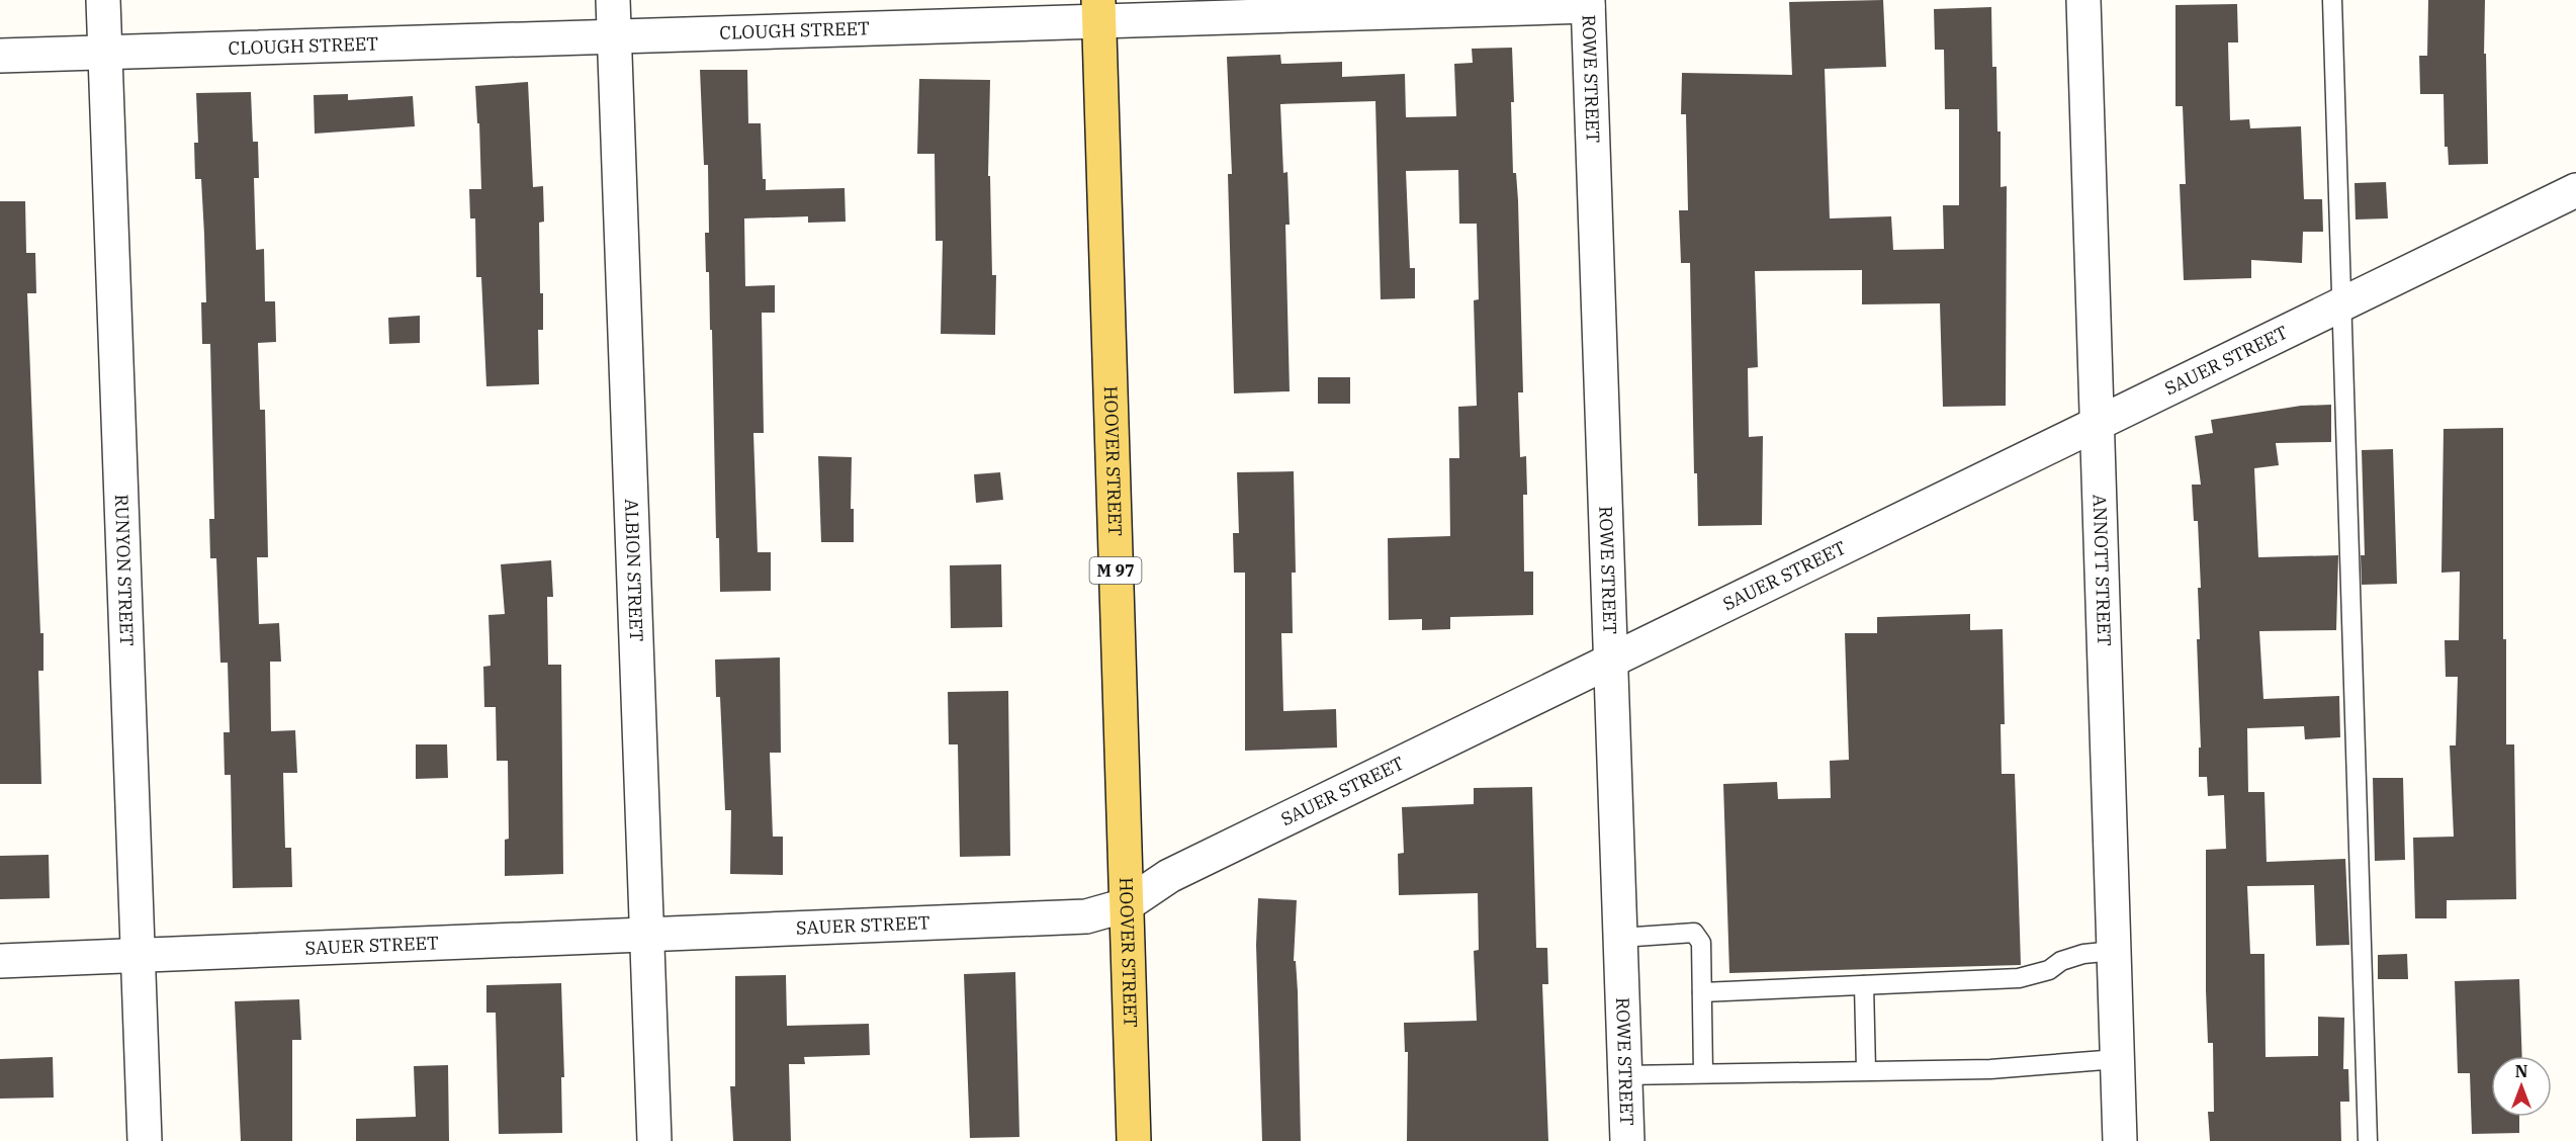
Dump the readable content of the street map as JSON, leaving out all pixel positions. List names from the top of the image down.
{
  "streets": {
    "main road": ["HOOVER STREET", "M 97"],
    "street": [
      "CLOUGH STREET",
      "ROWE STREET",
      "SAUER STREET",
      "RUNYON STREET",
      "ALBION STREET",
      "ANNOTT STREET"
    ]
  },
  "crossings": [
    ["CLOUGH STREET", "ROWE STREET"],
    ["CLOUGH STREET", "HOOVER STREET"],
    ["CLOUGH STREET", "RUNYON STREET"],
    ["CLOUGH STREET", "ALBION STREET"],
    ["ROWE STREET", "SAUER STREET"],
    ["SAUER STREET", "HOOVER STREET"],
    ["SAUER STREET", "RUNYON STREET"],
    ["SAUER STREET", "ALBION STREET"],
    ["SAUER STREET", "ANNOTT STREET"]
  ],
  "north": "top"
}
